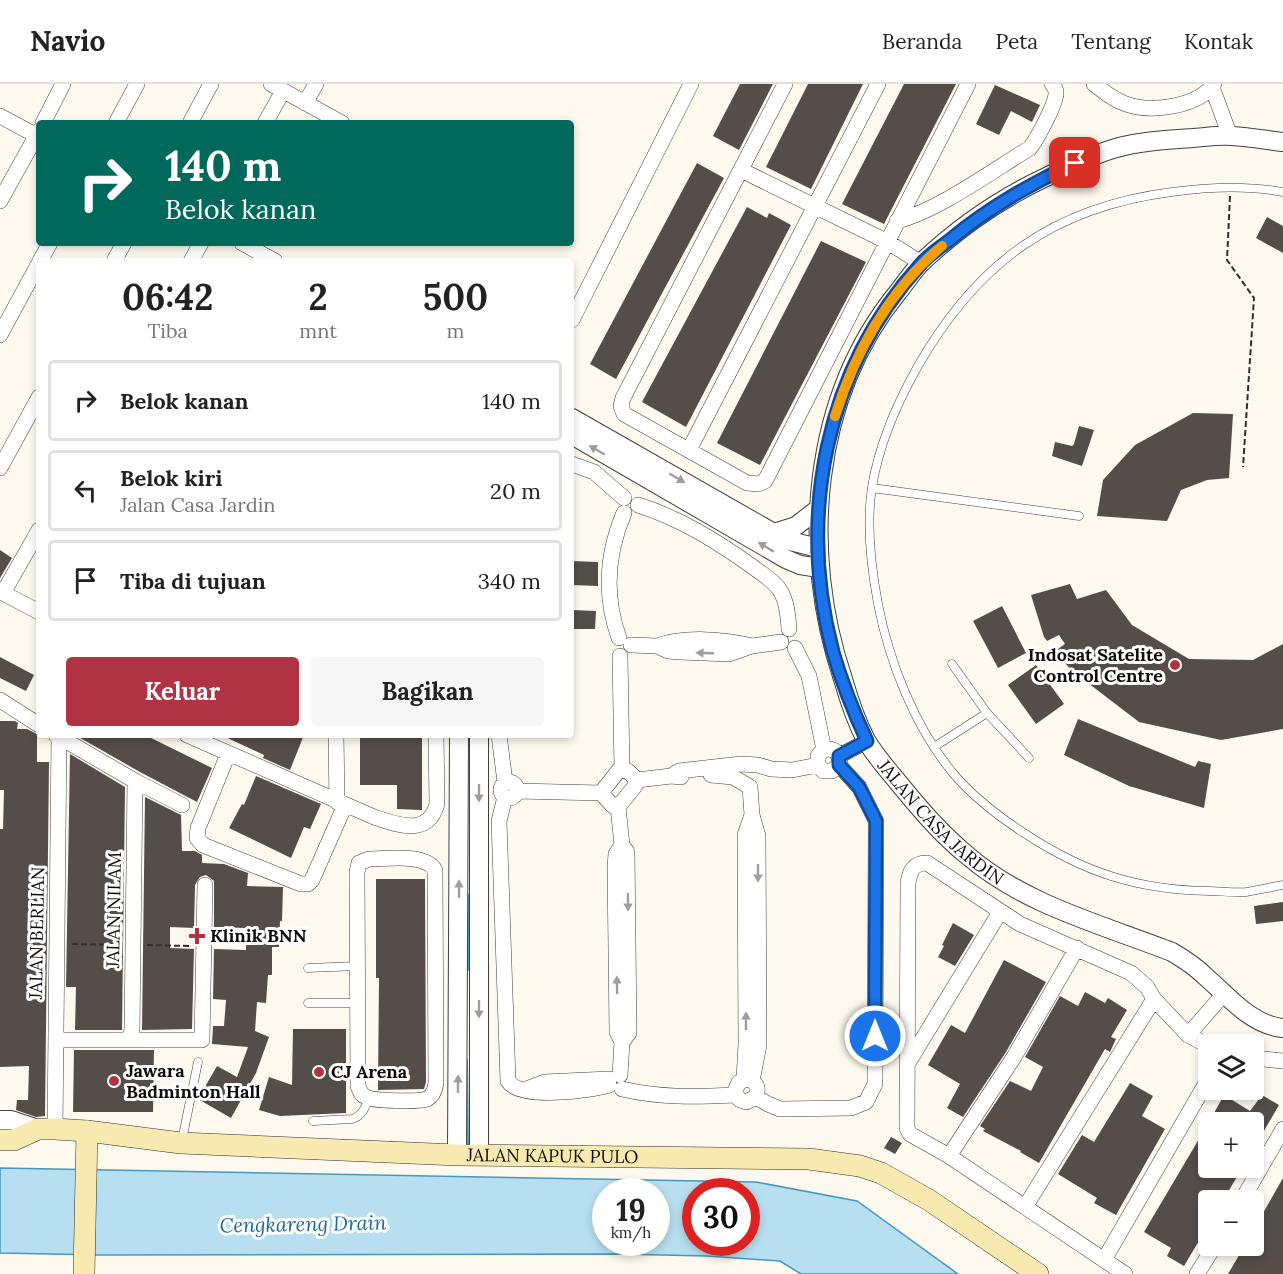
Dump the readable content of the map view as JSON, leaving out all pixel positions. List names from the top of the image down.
{
  "streets": {
    "main road": ["JALAN KAPUK PULO"],
    "street": ["JALAN CASA JARDIN", "JALAN NILAM", "JALAN BERLIAN"]
  },
  "crossings": [
    ["JALAN BERLIAN", "JALAN KAPUK PULO"]
  ],
  "water": ["Cengkareng Drain"],
  "places": {
    "other": ["Indosat Satelite Control Centre", "CJ Arena", "Jawara Badminton Hall"],
    "health": ["Klinik BNN"]
  },
  "page": {
    "header": "Navio",
    "nav": [
      "Beranda",
      "Peta",
      "Tentang",
      "Kontak"
    ],
    "turn": ["140 m", "Belok kanan"],
    "eta": [
      "06:42",
      "Tiba",
      "2",
      "mnt",
      "500",
      "m"
    ],
    "list": [
      {
        "name": "Belok kanan",
        "value": "140 m"
      },
      {
        "name": "Belok kiri",
        "note": "Jalan Casa Jardin",
        "value": "20 m"
      },
      {
        "name": "Tiba di tujuan",
        "value": "340 m"
      }
    ],
    "buttons": ["Keluar", "Bagikan"],
    "map_buttons": ["+", "−"],
    "speed": "19 km/h",
    "limit": "30"
  }
}
